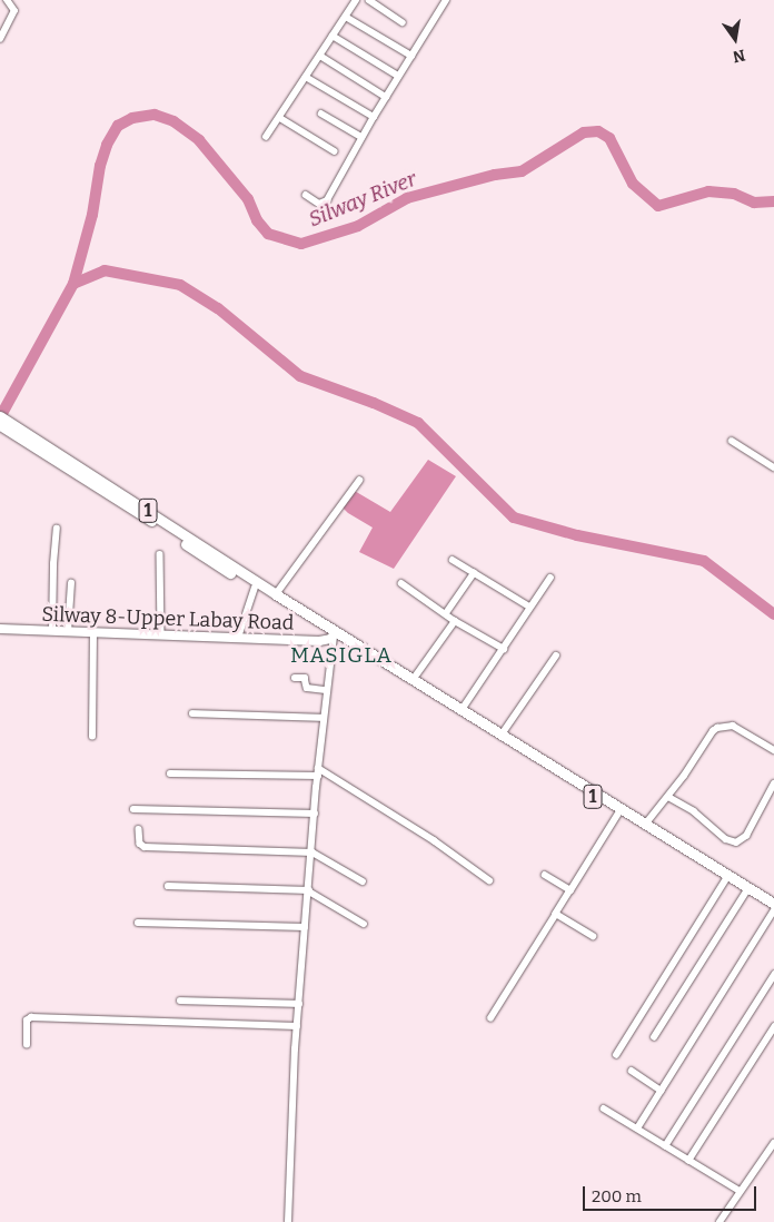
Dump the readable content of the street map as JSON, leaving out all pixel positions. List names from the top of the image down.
{
  "streets": {
    "highway": ["1"],
    "main road": ["Silway 8-Upper Labay Road"]
  },
  "crossings": [
    ["1", "Silway 8-Upper Labay Road"]
  ],
  "districts": ["MASIGLA"],
  "water": ["Silway River"],
  "scale_bar": "200 m",
  "north": "bottom"
}
